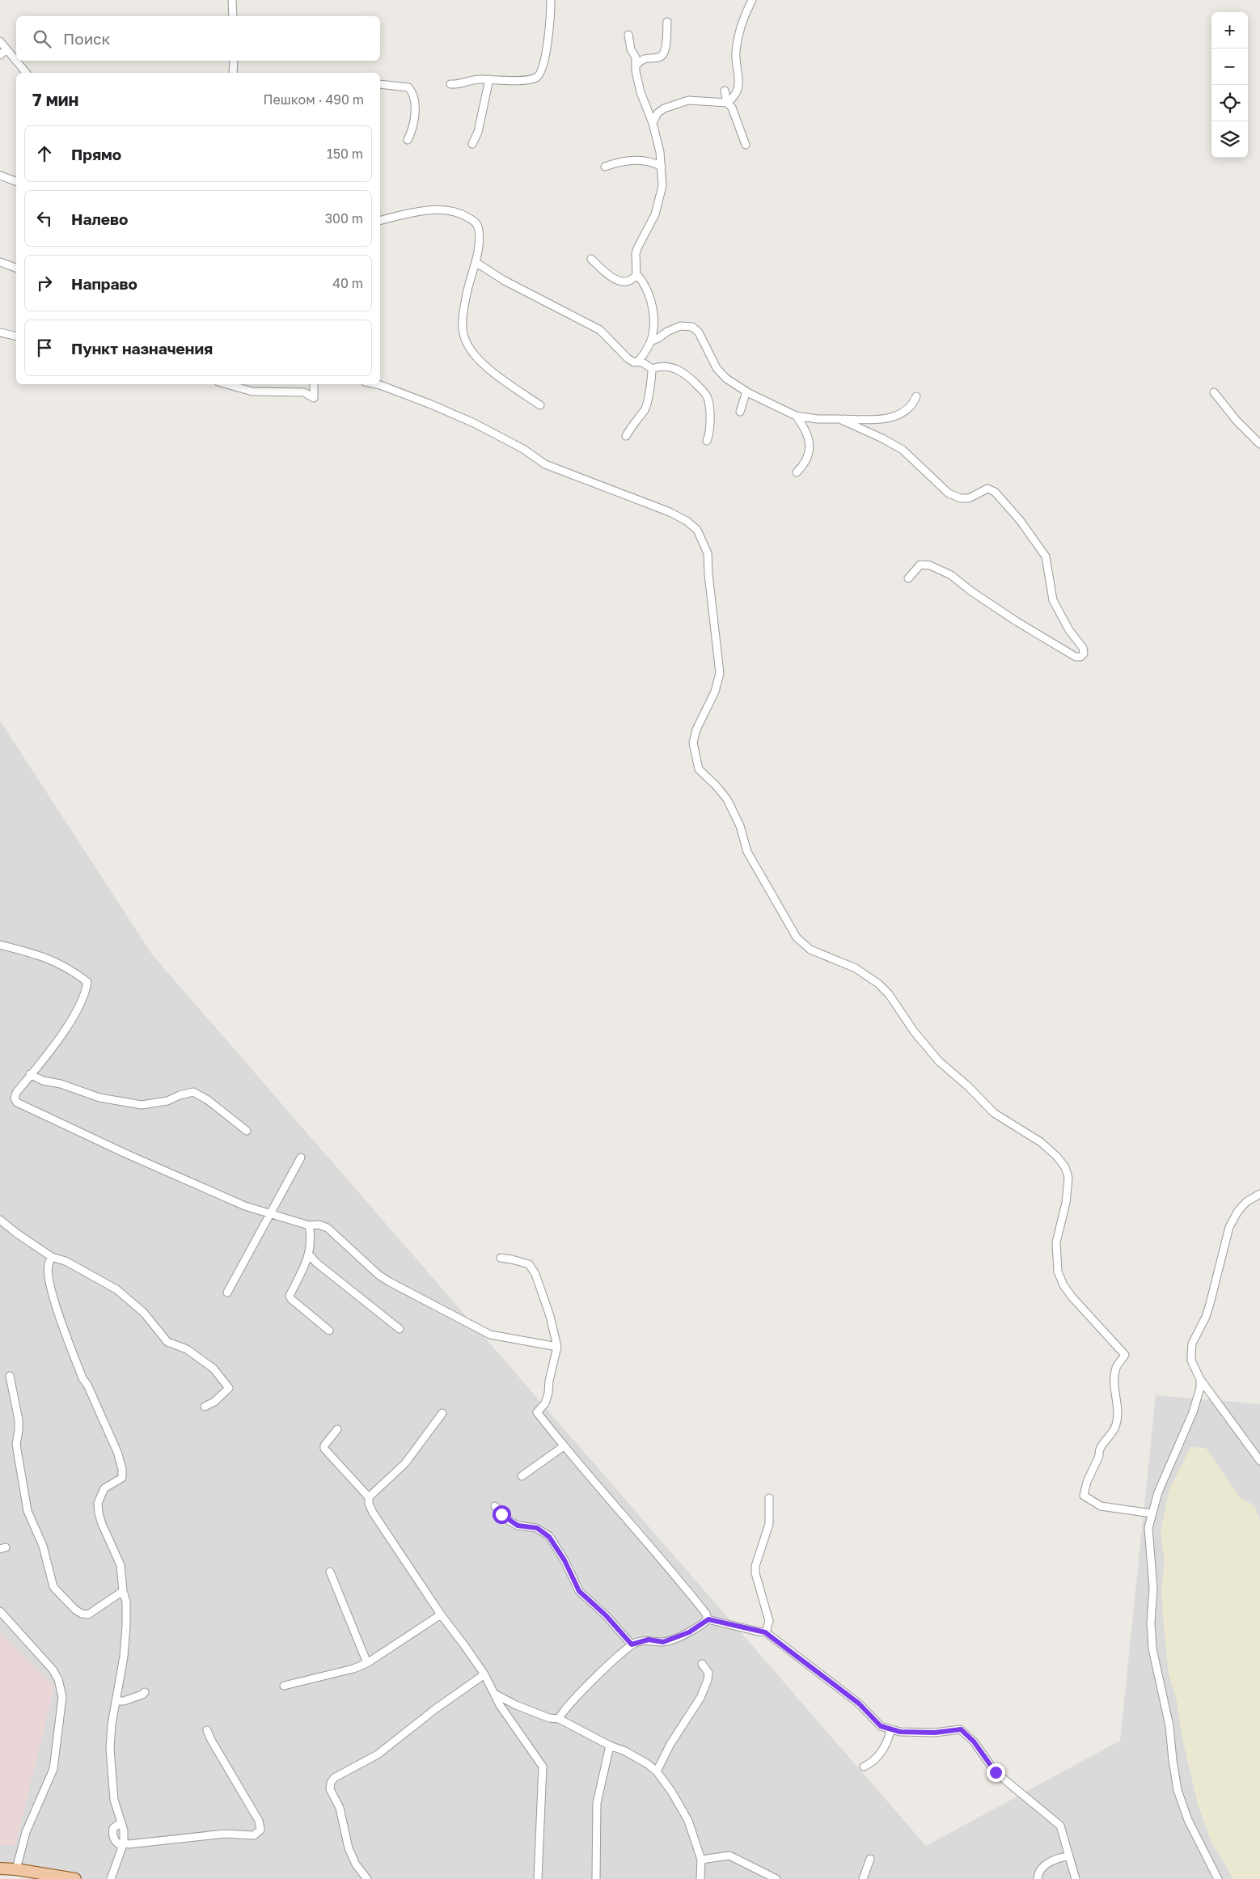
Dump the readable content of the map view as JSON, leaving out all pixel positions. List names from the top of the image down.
{
  "page": {
    "map_buttons": ["+", "−"],
    "search": "Поиск",
    "heading": ["7 мин", "Пешком · 490 m"],
    "list": [
      ["Прямо", "150 m"],
      ["Налево", "300 m"],
      ["Направо", "40 m"],
      "Пункт назначения"
    ]
  }
}
